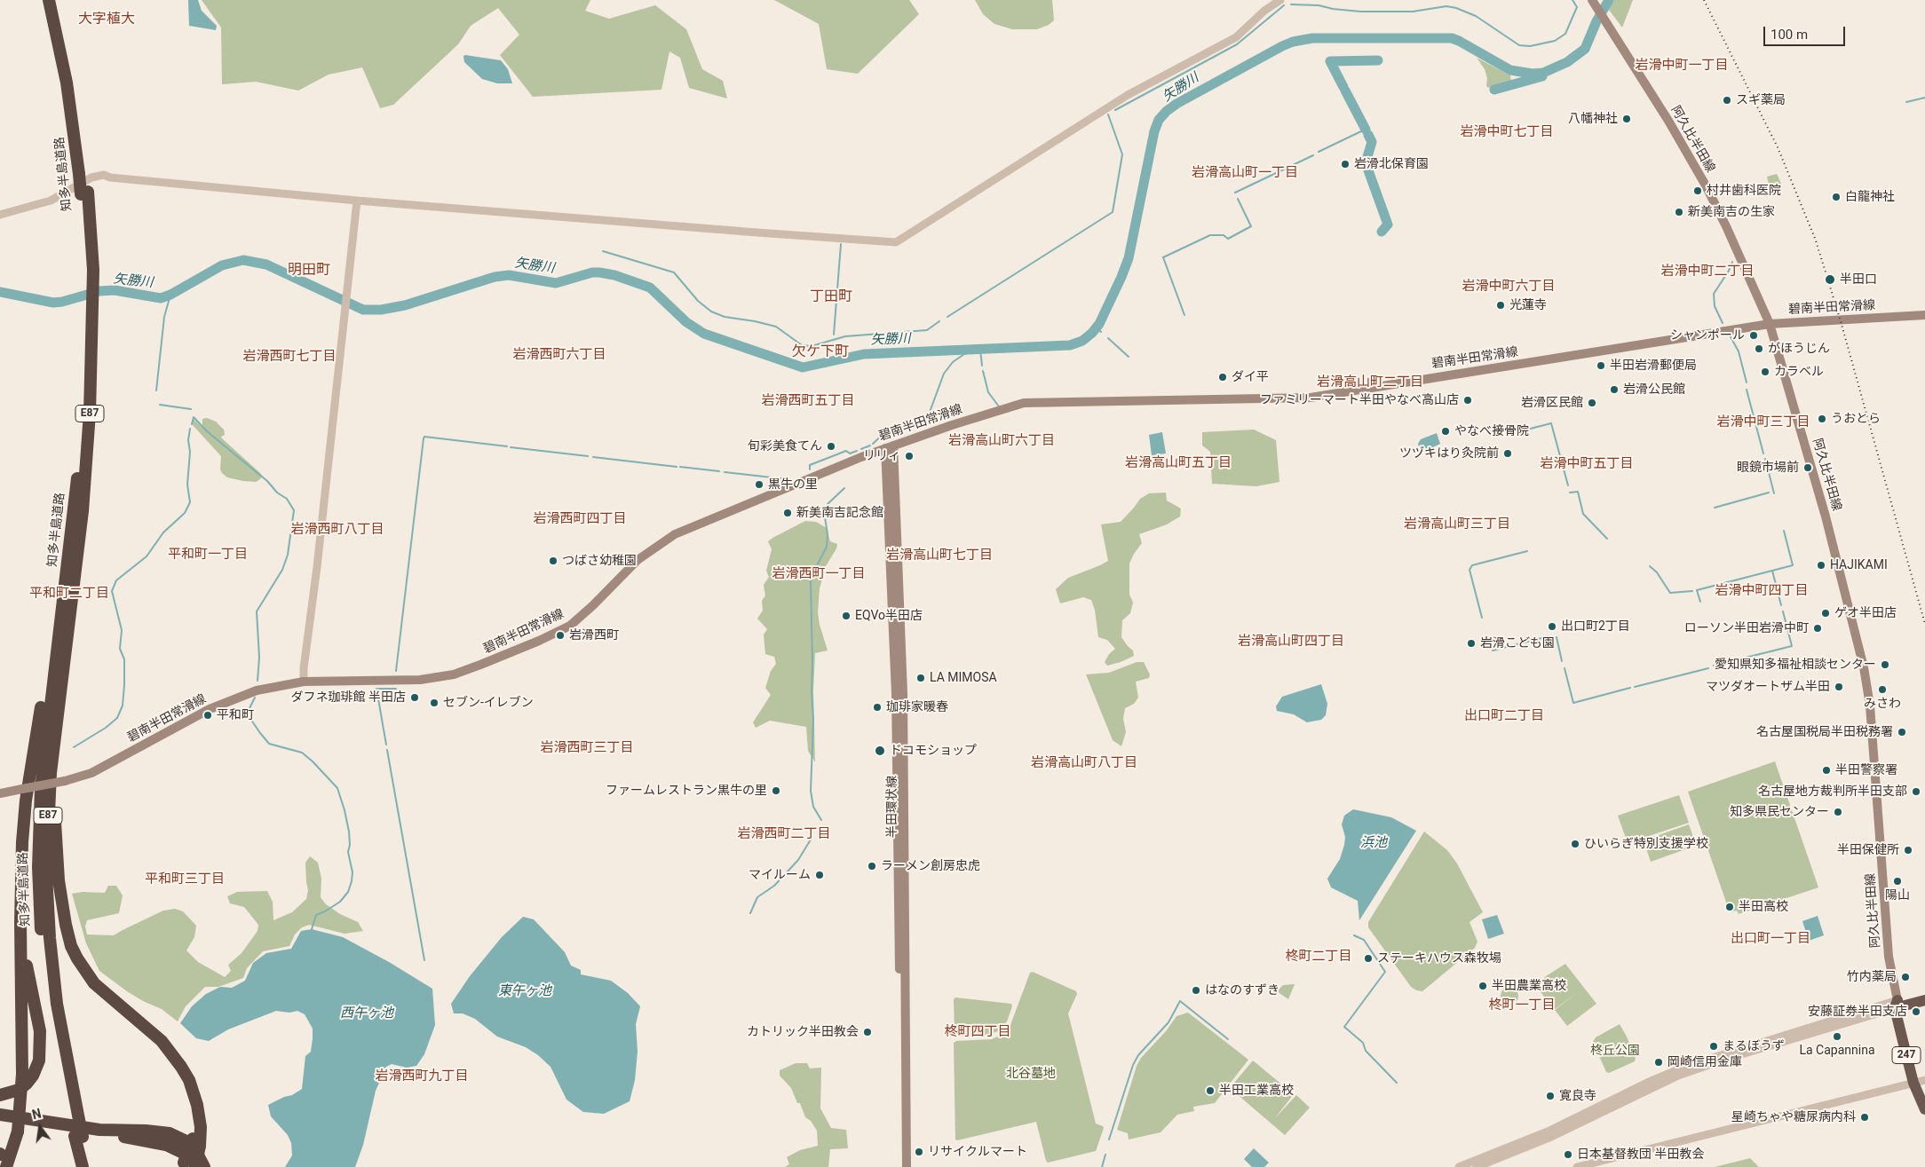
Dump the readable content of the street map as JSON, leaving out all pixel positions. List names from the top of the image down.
{
  "streets": {
    "highway": ["知多半島道路", "E87", "247"],
    "main road": ["阿久比半田線", "碧南半田常滑線", "半田環状線"]
  },
  "crossings": [
    ["阿久比半田線", "碧南半田常滑線"],
    ["阿久比半田線", "247"],
    ["碧南半田常滑線", "半田環状線"]
  ],
  "districts": [
    "大字植大",
    "岩滑中町一丁目",
    "岩滑中町七丁目",
    "岩滑高山町一丁目",
    "明田町",
    "岩滑中町二丁目",
    "岩滑中町六丁目",
    "丁田町",
    "欠ケ下町",
    "岩滑西町六丁目",
    "岩滑西町七丁目",
    "岩滑高山町二丁目",
    "岩滑西町五丁目",
    "岩滑中町三丁目",
    "岩滑高山町六丁目",
    "岩滑高山町五丁目",
    "岩滑中町五丁目",
    "岩滑西町四丁目",
    "岩滑高山町三丁目",
    "岩滑西町八丁目",
    "平和町一丁目",
    "岩滑高山町七丁目",
    "岩滑西町一丁目",
    "岩滑中町四丁目",
    "平和町二丁目",
    "岩滑高山町四丁目",
    "出口町二丁目",
    "岩滑西町三丁目",
    "岩滑高山町八丁目",
    "岩滑西町二丁目",
    "平和町三丁目",
    "出口町一丁目",
    "柊町二丁目",
    "柊町一丁目",
    "柊町四丁目",
    "岩滑西町九丁目"
  ],
  "water": [
    "矢勝川",
    "浜池",
    "東午ヶ池",
    "西午ヶ池"
  ],
  "parks": ["柊丘公園", "北谷墓地"],
  "places": [
    "スギ薬局",
    "八幡神社",
    "岩滑北保育園",
    "村井歯科医院",
    "白龍神社",
    "新美南吉の生家",
    "半田口",
    "光蓮寺",
    "シャンポール",
    "がほうじん",
    "半田岩滑郵便局",
    "カラベル",
    "ダイ平",
    "岩滑公民館",
    "ファミリーマート半田やなべ高山店",
    "岩滑区民館",
    "うおとら",
    "やなべ接骨院",
    "旬彩美食てん",
    "ツヅキはり灸院前",
    "リリィ",
    "眼鏡市場前",
    "黒牛の里",
    "新美南吉記念館",
    "つばさ幼稚園",
    "HAJIKAMI",
    "ゲオ半田店",
    "EQVo半田店",
    "出口町2丁目",
    "ローソン半田岩滑中町",
    "岩滑西町",
    "岩滑こども園",
    "愛知県知多福祉相談センター",
    "LA MIMOSA",
    "マツダオートザム半田",
    "みさわ",
    "ダフネ珈琲館 半田店",
    "セブン-イレブン",
    "珈琲家暖春",
    "平和町",
    "名古屋国税局半田税務署",
    "ドコモショップ",
    "半田警察署",
    "ファームレストラン黒牛の里",
    "名古屋地方裁判所半田支部",
    "知多県民センター",
    "ひいらぎ特別支援学校",
    "半田保健所",
    "ラーメン創房忠虎",
    "マイルーム",
    "陽山",
    "半田高校",
    "ステーキハウス森牧場",
    "竹内薬局",
    "半田農業高校",
    "はなのすずき",
    "安藤証券半田支店",
    "カトリック半田教会",
    "La Capannina",
    "まるぼうず",
    "岡崎信用金庫",
    "半田工業高校",
    "寛良寺",
    "星崎ちゃや糖尿病内科",
    "リサイクルマート",
    "日本基督教団 半田教会"
  ],
  "scale_bar": "100 m",
  "north": "top"
}
